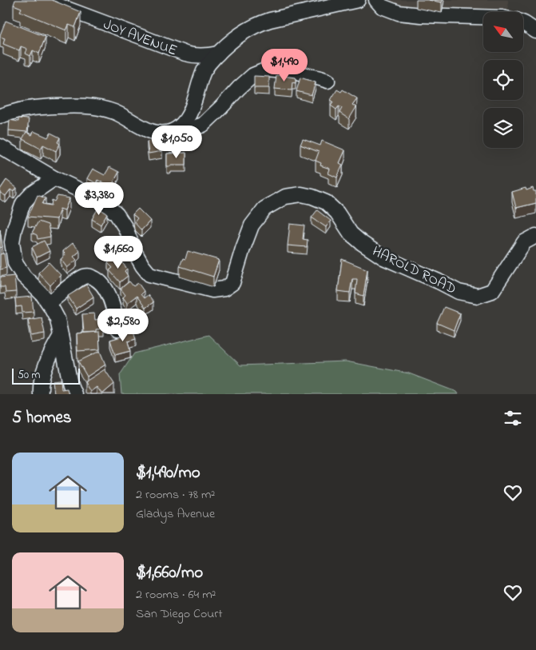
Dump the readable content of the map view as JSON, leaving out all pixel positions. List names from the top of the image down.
{
  "streets": {
    "street": ["JOY AVENUE", "HAROLD ROAD"]
  },
  "scale_bar": "50 m",
  "north": "top left",
  "page": {
    "price": [
      "$1,490",
      "$1,050",
      "$3,380",
      "$1,660",
      "$2,580"
    ],
    "scale": "50 m",
    "heading": "5 homes",
    "list": [
      {
        "name": "$1,490/mo",
        "note": "2 rooms · 78 m² · Gladys Avenue"
      },
      {
        "name": "$1,660/mo",
        "note": "2 rooms · 64 m² · San Diego Court"
      }
    ]
  }
}
